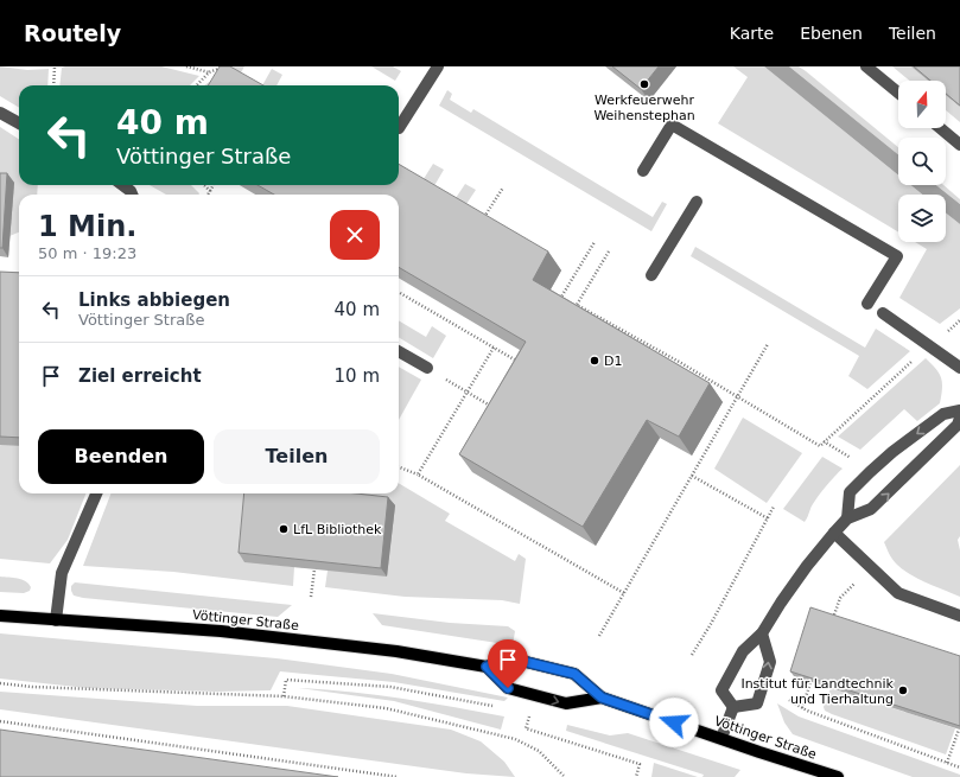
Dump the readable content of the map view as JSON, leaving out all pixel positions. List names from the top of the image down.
{
  "streets": {
    "main road": ["Vöttinger Straße"]
  },
  "places": [
    "Werkfeuerwehr Weihenstephan",
    "D1",
    "LfL Bibliothek",
    "Institut für Landtechnik und Tierhaltung"
  ],
  "north": "top",
  "page": {
    "header": "Routely",
    "nav": ["Karte", "Ebenen", "Teilen"],
    "turn": ["40 m", "Vöttinger Straße"],
    "heading": ["1 Min.", "50 m · 19:23"],
    "list": [
      {
        "name": "Links abbiegen",
        "note": "Vöttinger Straße",
        "value": "40 m"
      },
      {
        "name": "Ziel erreicht",
        "value": "10 m"
      }
    ],
    "buttons": ["Beenden", "Teilen"]
  }
}
